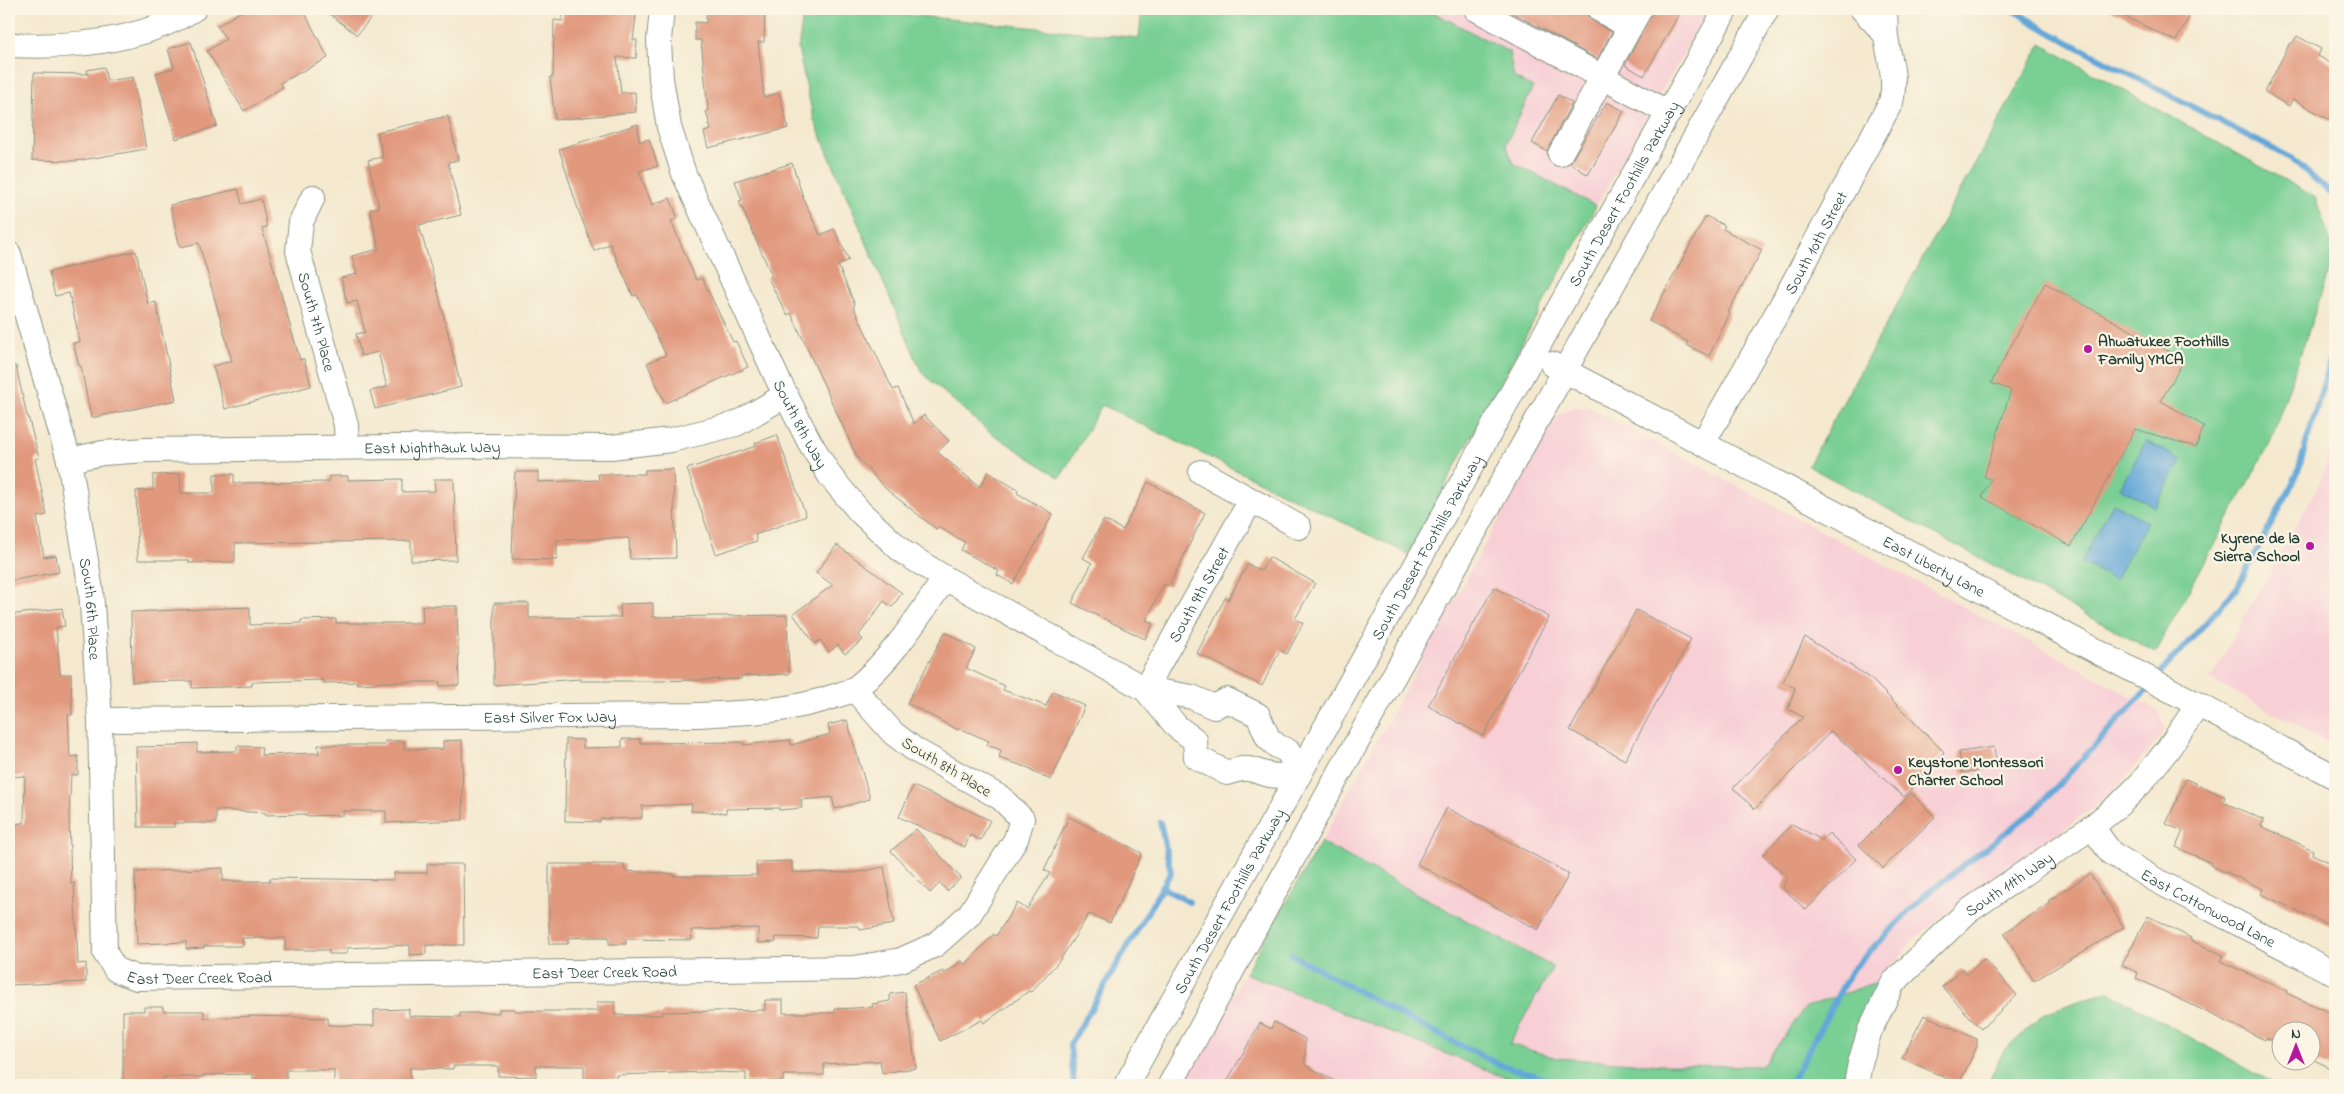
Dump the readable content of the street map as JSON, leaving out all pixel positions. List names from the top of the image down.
{
  "streets": {
    "street": [
      "South Desert Foothills Parkway",
      "South 10th Street",
      "South 7th Place",
      "South 8th Way",
      "East Nighthawk Way",
      "East Liberty Lane",
      "South 9th Street",
      "South 6th Place",
      "East Silver Fox Way",
      "South 8th Place",
      "South 11th Way",
      "East Cottonwood Lane",
      "East Deer Creek Road"
    ]
  },
  "crossings": [
    ["South Desert Foothills Parkway", "South 8th Way"],
    ["South Desert Foothills Parkway", "East Liberty Lane"],
    ["South 10th Street", "East Liberty Lane"],
    ["South 7th Place", "East Nighthawk Way"],
    ["South 8th Way", "East Nighthawk Way"],
    ["South 8th Way", "South 9th Street"],
    ["South 8th Way", "East Silver Fox Way"],
    ["East Nighthawk Way", "South 6th Place"],
    ["East Liberty Lane", "South 11th Way"],
    ["South 6th Place", "East Silver Fox Way"],
    ["South 6th Place", "East Deer Creek Road"],
    ["East Silver Fox Way", "South 8th Place"],
    ["South 8th Place", "East Deer Creek Road"],
    ["South 11th Way", "East Cottonwood Lane"]
  ],
  "places": ["Ahwatukee Foothills Family YMCA", "Kyrene de la Sierra School", "Keystone Montessori Charter School"],
  "north": "top"
}
